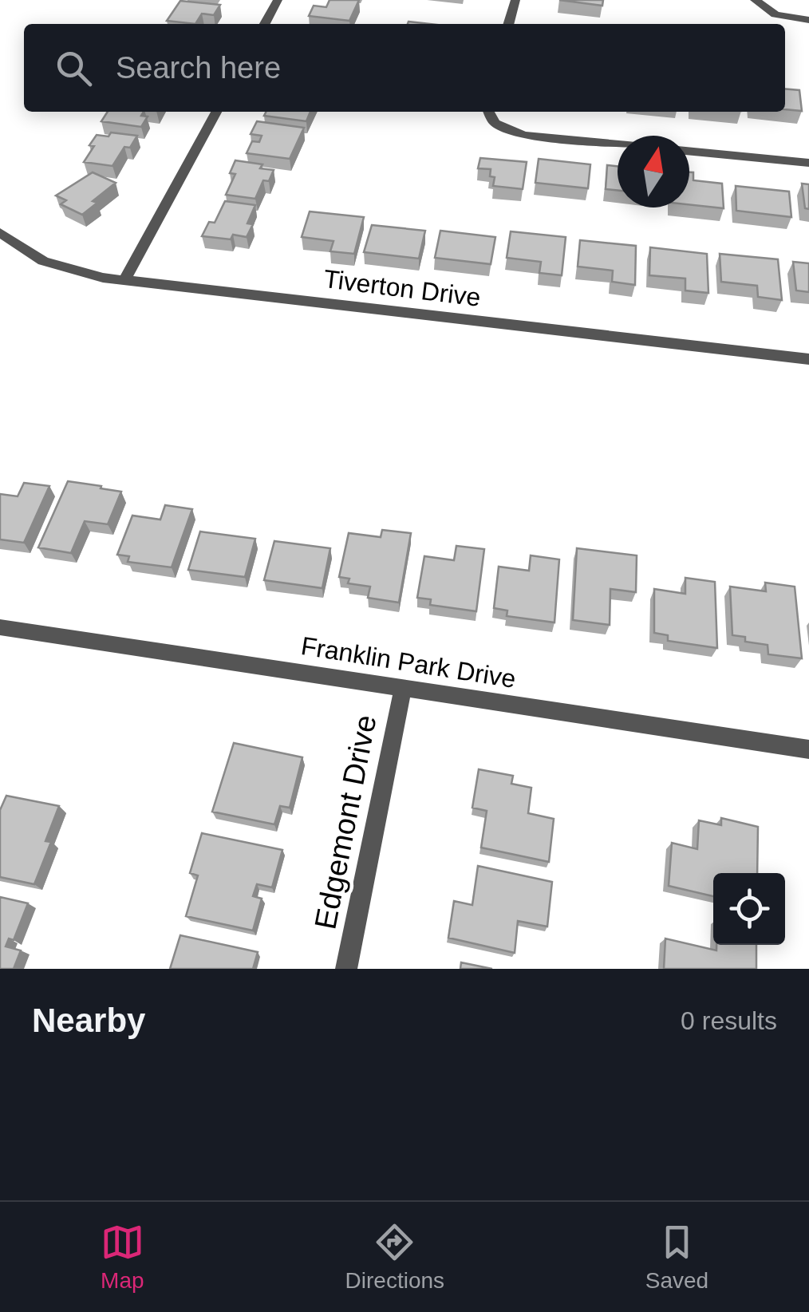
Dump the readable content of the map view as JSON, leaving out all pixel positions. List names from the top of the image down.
{
  "streets": {
    "street": ["Tiverton Drive", "Franklin Park Drive", "Edgemont Drive"]
  },
  "crossings": [
    ["Franklin Park Drive", "Edgemont Drive"]
  ],
  "north": "top",
  "page": {
    "search": "Search here",
    "heading": ["Nearby", "0 results"],
    "nav": ["Map", "Directions", "Saved"]
  }
}
